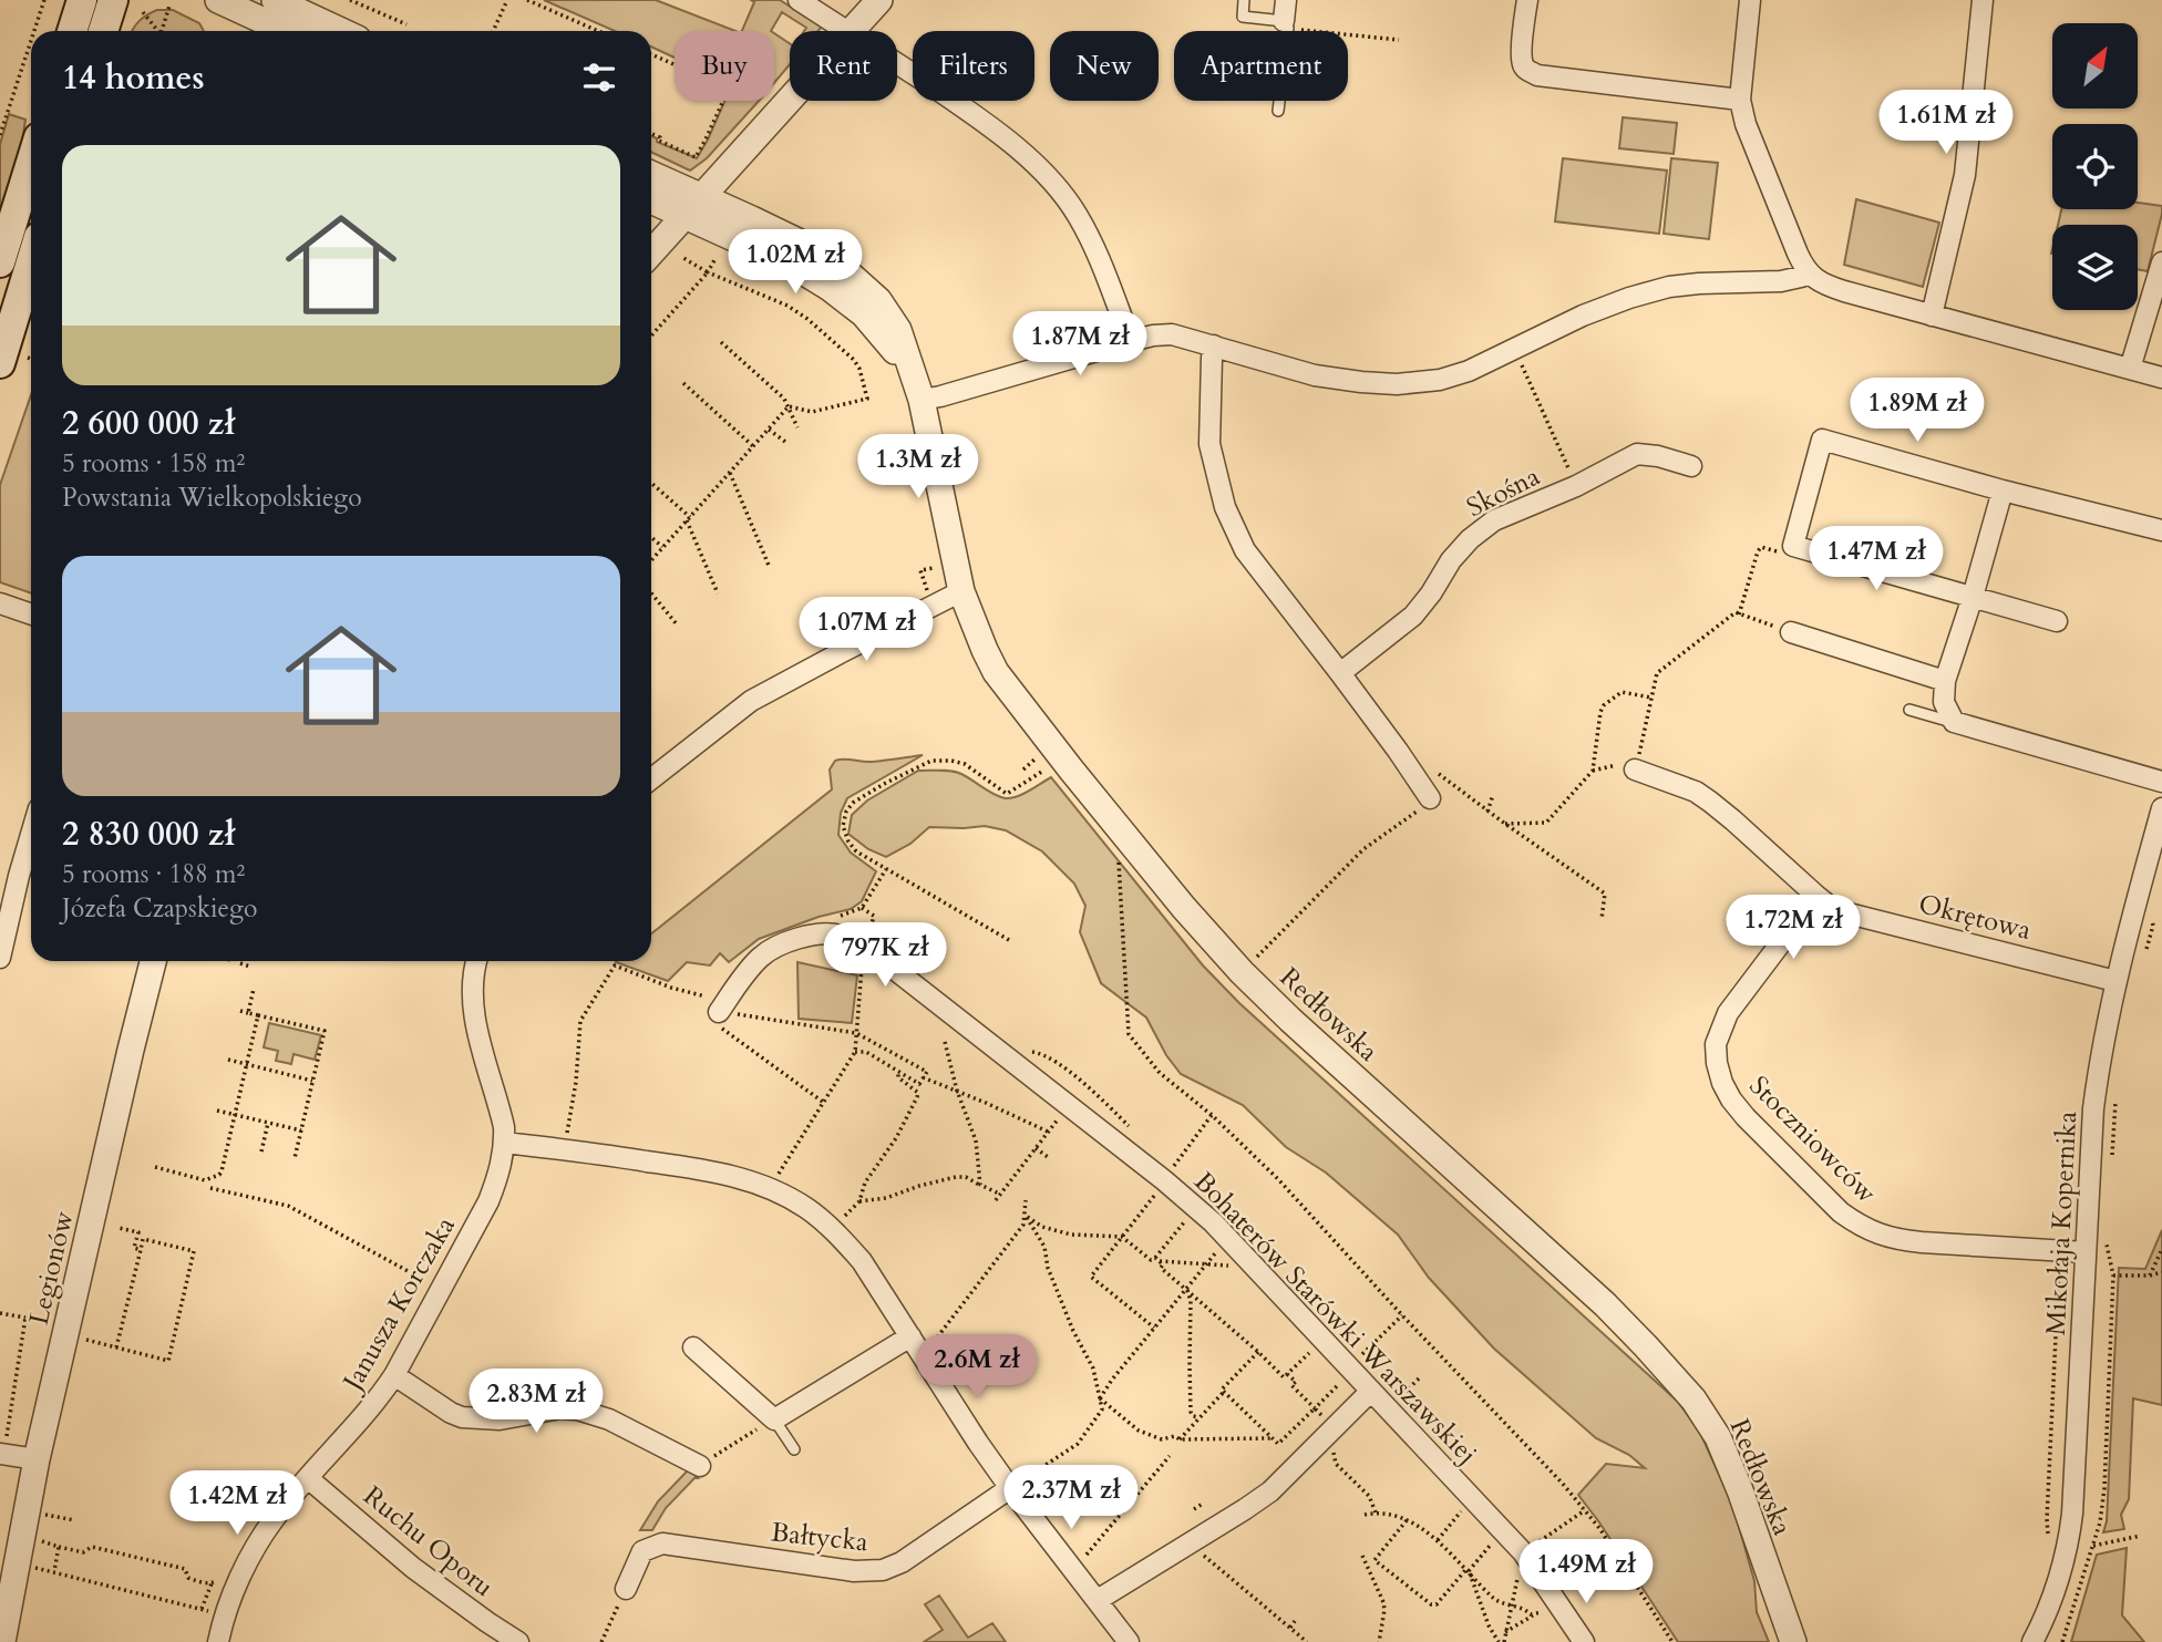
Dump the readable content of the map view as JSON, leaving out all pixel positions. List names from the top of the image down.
{
  "streets": {
    "street": [
      "Skośna",
      "Okrętowa",
      "Redłowska",
      "Stoczniowców",
      "Mikołaja Kopernika",
      "Legionów",
      "Janusza Korczaka",
      "Bohaterów Starówki Warszawskiej",
      "Bałtycka",
      "Ruchu Oporu"
    ]
  },
  "crossings": [
    ["Okrętowa", "Stoczniowców"],
    ["Okrętowa", "Mikołaja Kopernika"],
    ["Stoczniowców", "Mikołaja Kopernika"],
    ["Janusza Korczaka", "Ruchu Oporu"]
  ],
  "north": "top right",
  "page": {
    "chip": [
      "Buy",
      "Rent",
      "Filters",
      "New",
      "Apartment"
    ],
    "heading": "14 homes",
    "price": [
      "1.61M zł",
      "1.02M zł",
      "1.87M zł",
      "1.89M zł",
      "1.3M zł",
      "1.47M zł",
      "1.07M zł",
      "1.72M zł",
      "797K zł",
      "2.6M zł",
      "2.83M zł",
      "2.37M zł",
      "1.42M zł",
      "1.49M zł"
    ],
    "list": [
      {
        "name": "2 600 000 zł",
        "note": "5 rooms · 158 m² · Powstania Wielkopolskiego"
      },
      {
        "name": "2 830 000 zł",
        "note": "5 rooms · 188 m² · Józefa Czapskiego"
      }
    ]
  }
}
